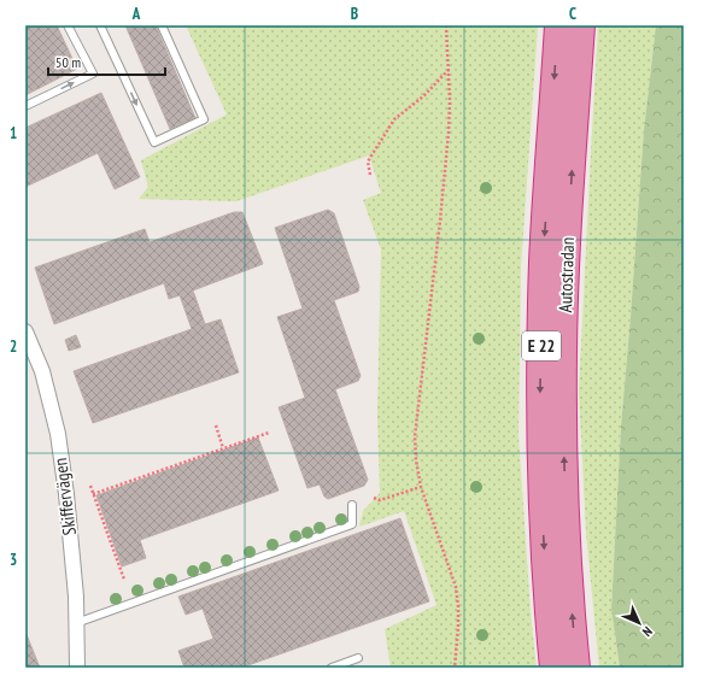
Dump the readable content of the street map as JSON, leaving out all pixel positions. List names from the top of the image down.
{
  "streets": {
    "highway": ["Autostradan", "E 22"],
    "street": ["Skiffervägen"]
  },
  "scale_bar": "50 m",
  "north": "bottom right",
  "grid": {
    "columns": ["A", "B", "C"],
    "rows": ["1", "2", "3"]
  }
}
